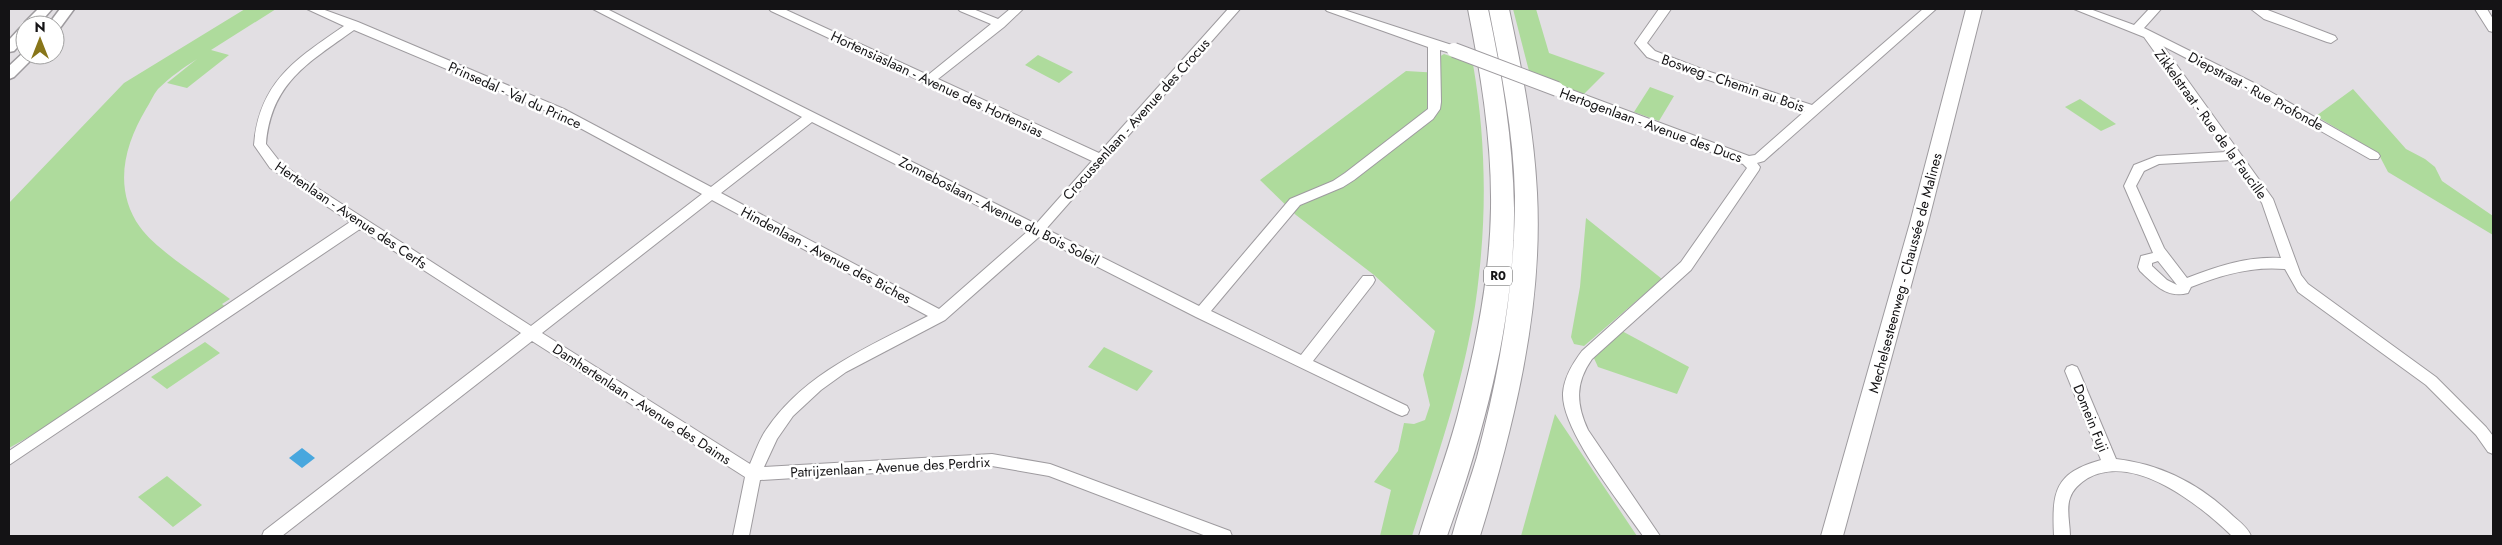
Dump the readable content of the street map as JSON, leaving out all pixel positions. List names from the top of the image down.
{
  "streets": {
    "highway": ["R0"],
    "main road": ["Mechelsesteenweg - Chaussée de Malines"],
    "street": [
      "Bosweg - Chemin au Bois",
      "Hortensiaslaan - Avenue des Hortensias",
      "Diepstraat - Rue Profonde",
      "Prinsedal - Val du Prince",
      "Crocussenlaan - Avenue des Crocus",
      "Zikkelstraat - Rue de la Faucille",
      "Hertogenlaan - Avenue des Ducs",
      "Zonneboslaan - Avenue du Bois Soleil",
      "Hertenlaan - Avenue des Cerfs",
      "Hindenlaan - Avenue des Biches",
      "Damhertenlaan - Avenue des Daims",
      "Domein Fuji",
      "Patrijzenlaan - Avenue des Perdrix"
    ]
  },
  "crossings": [
    ["Bosweg - Chemin au Bois", "Hertogenlaan - Avenue des Ducs"],
    ["Hortensiaslaan - Avenue des Hortensias", "Crocussenlaan - Avenue des Crocus"],
    ["Diepstraat - Rue Profonde", "Zikkelstraat - Rue de la Faucille"],
    ["Prinsedal - Val du Prince", "Hertenlaan - Avenue des Cerfs"],
    ["Prinsedal - Val du Prince", "Hindenlaan - Avenue des Biches"],
    ["Crocussenlaan - Avenue des Crocus", "Zonneboslaan - Avenue du Bois Soleil"],
    ["Crocussenlaan - Avenue des Crocus", "Hindenlaan - Avenue des Biches"],
    ["Crocussenlaan - Avenue des Crocus", "Damhertenlaan - Avenue des Daims"],
    ["Crocussenlaan - Avenue des Crocus", "Patrijzenlaan - Avenue des Perdrix"],
    ["Hertenlaan - Avenue des Cerfs", "Damhertenlaan - Avenue des Daims"],
    ["Damhertenlaan - Avenue des Daims", "Patrijzenlaan - Avenue des Perdrix"]
  ],
  "north": "top"
}
